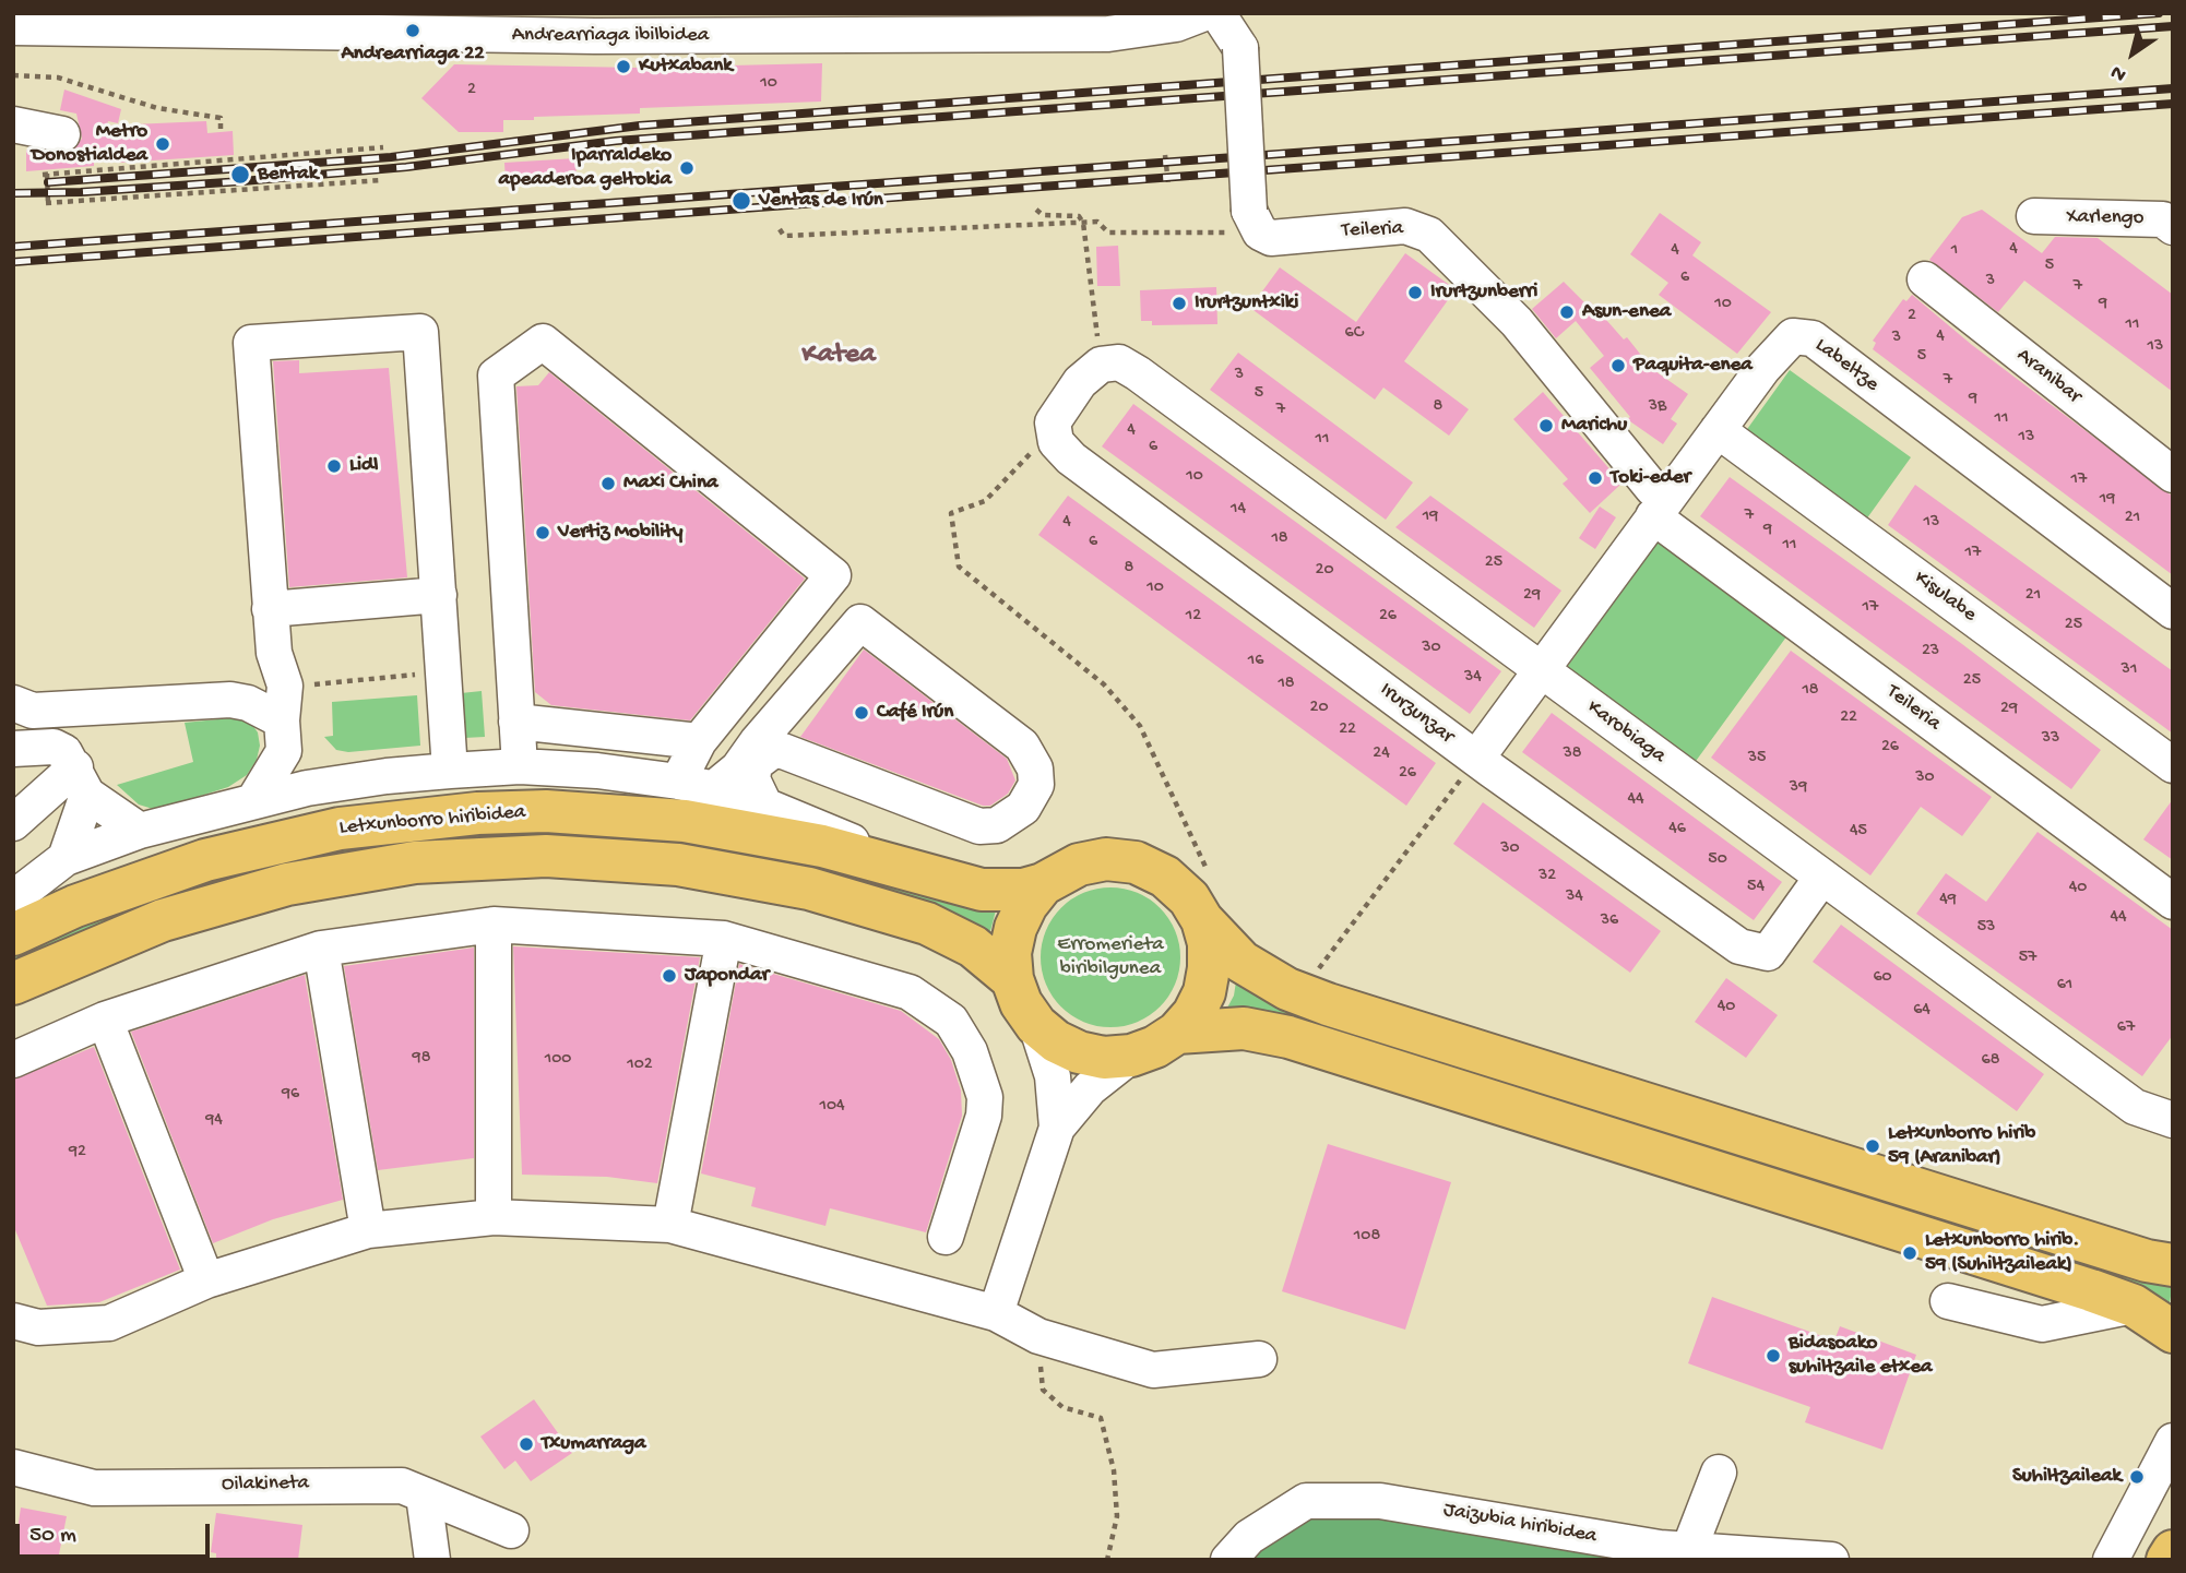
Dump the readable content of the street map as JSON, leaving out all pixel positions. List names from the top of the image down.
{
  "streets": {
    "main road": ["Letxunborro hiribidea"],
    "street": [
      "Andrearriaga ibilbidea",
      "Xarlengo",
      "Teileria",
      "Labeltze",
      "Aranibar",
      "Kisulabe",
      "Irurzunzar",
      "Karobiaga",
      "Oilakineta",
      "Jaizubia hiribidea"
    ]
  },
  "crossings": [
    ["Teileria", "Labeltze"],
    ["Labeltze", "Kisulabe"],
    ["Labeltze", "Irurzunzar"],
    ["Labeltze", "Karobiaga"],
    ["Irurzunzar", "Karobiaga"]
  ],
  "districts": ["Katea"],
  "parks": ["Erromerieta biribilgunea"],
  "places": [
    "Andrearriaga 22",
    "Kutxabank",
    "Metro Donostialdea",
    "Iparraldeko apeaderoa geltokia",
    "Bentak",
    "Ventas de Irún",
    "Irurtzunberri",
    "Irurtzuntxiki",
    "Asun-enea",
    "Paquita-enea",
    "Marichu",
    "Lidl",
    "Toki-eder",
    "Maxi China",
    "Vertiz Mobility",
    "Café Irún",
    "Japondar",
    "Letxunborro hirib 59 (Aranibar)",
    "Letxunborro hirib. 59 (Suhiltzaileak)",
    "Bidasoako suhiltzaile etxea",
    "Txumarraga",
    "Suhiltzaileak"
  ],
  "house_numbers": [
    "10",
    "2",
    "4",
    "4",
    "1",
    "5",
    "6",
    "3",
    "7",
    "10",
    "9",
    "2",
    "11",
    "6C",
    "4",
    "3",
    "13",
    "5",
    "3",
    "7",
    "5",
    "9",
    "8",
    "3B",
    "7",
    "11",
    "4",
    "13",
    "11",
    "6",
    "10",
    "17",
    "19",
    "14",
    "7",
    "19",
    "21",
    "4",
    "13",
    "9",
    "18",
    "6",
    "11",
    "17",
    "25",
    "8",
    "20",
    "10",
    "29",
    "21",
    "17",
    "12",
    "26",
    "25",
    "30",
    "23",
    "16",
    "31",
    "34",
    "25",
    "18",
    "18",
    "20",
    "29",
    "22",
    "22",
    "33",
    "26",
    "24",
    "38",
    "35",
    "26",
    "30",
    "39",
    "44",
    "46",
    "45",
    "30",
    "50",
    "32",
    "54",
    "40",
    "34",
    "49",
    "44",
    "36",
    "53",
    "57",
    "60",
    "61",
    "40",
    "64",
    "67",
    "98",
    "100",
    "68",
    "102",
    "96",
    "104",
    "94",
    "92",
    "108"
  ],
  "scale_bar": "50 m",
  "north": "bottom left"
}
